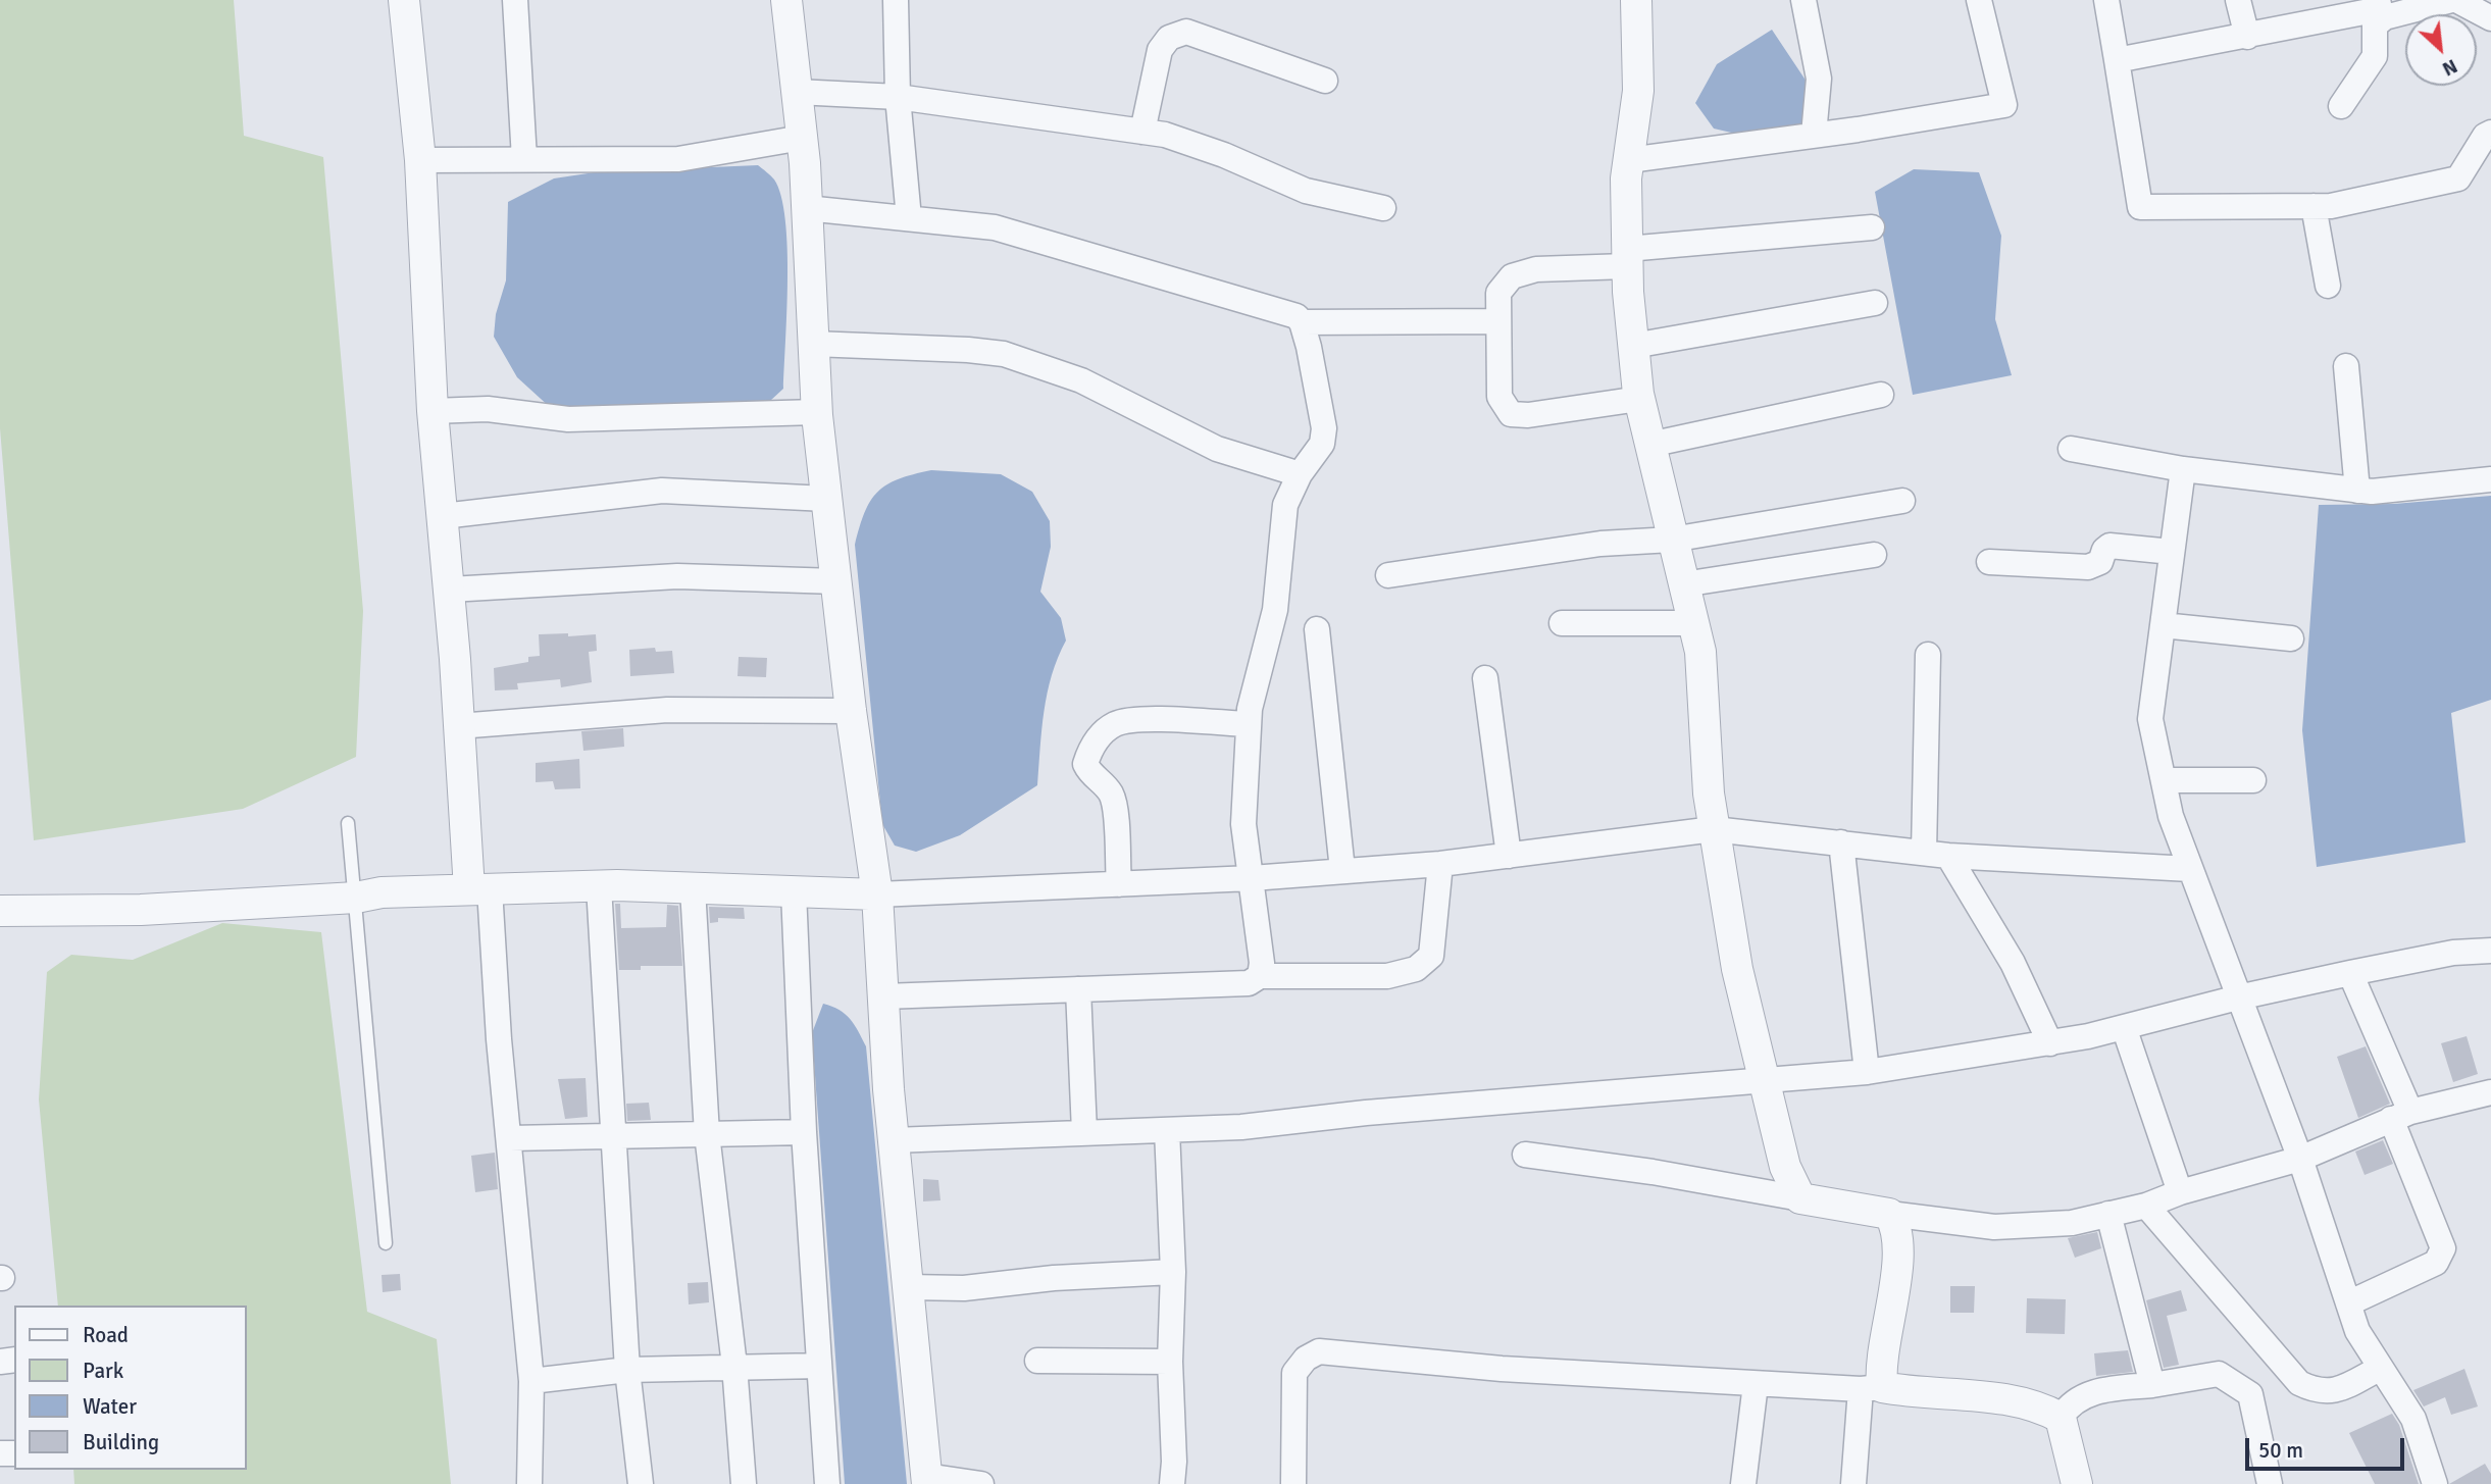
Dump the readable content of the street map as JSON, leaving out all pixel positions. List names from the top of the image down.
{
  "legend": [
    "Road",
    "Park",
    "Water",
    "Building"
  ],
  "scale_bar": "50 m",
  "north": "bottom right"
}
